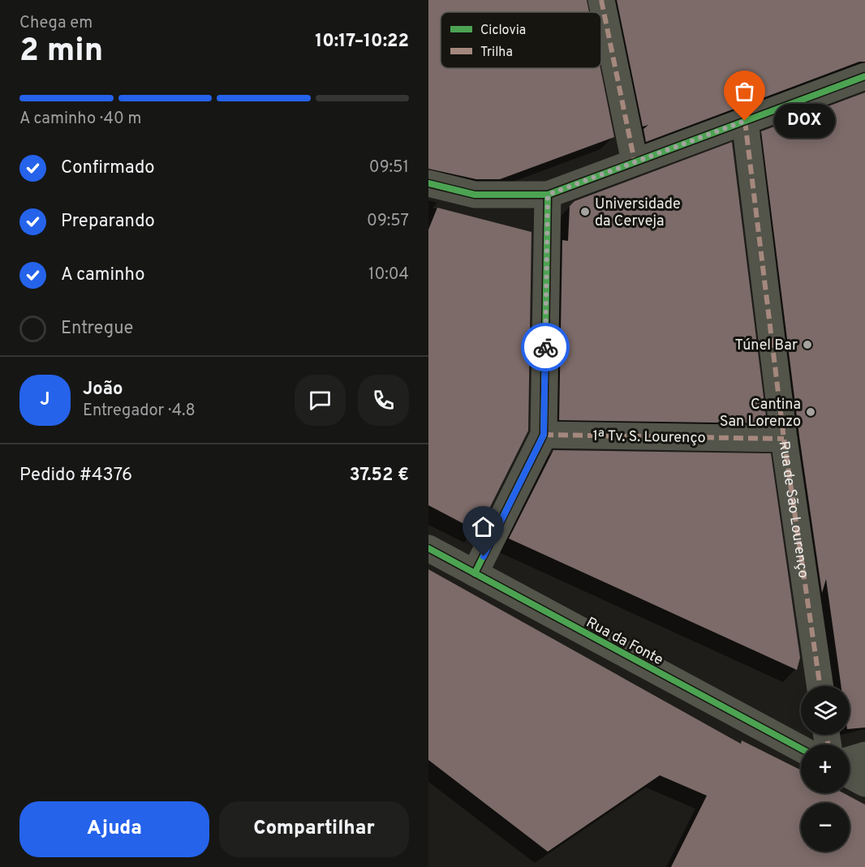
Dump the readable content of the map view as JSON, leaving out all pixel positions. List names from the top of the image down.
{
  "streets": {
    "street": ["1ª Tv. S. Lourenço", "Rua de São Lourenço", "Rua da Fonte"]
  },
  "crossings": [
    ["1ª Tv. S. Lourenço", "Rua de São Lourenço"]
  ],
  "places": [
    "DOX",
    "Universidade da Cerveja",
    "Túnel Bar",
    "Cantina San Lorenzo"
  ],
  "legend": ["Ciclovia", "Trilha"],
  "page": {
    "heading": ["2 min", "Chega em", "10:17–10:22"],
    "panel": [
      "João",
      "Entregador · 4.8",
      "Pedido #4376",
      "37.52 €"
    ],
    "bar": "A caminho · 40 m",
    "bubble": "DOX",
    "list": [
      ["Confirmado", "09:51"],
      ["Preparando", "09:57"],
      ["A caminho", "10:04"],
      "Entregue"
    ],
    "round": "J",
    "map_buttons": ["+", "−"],
    "buttons": ["Ajuda", "Compartilhar"]
  }
}
